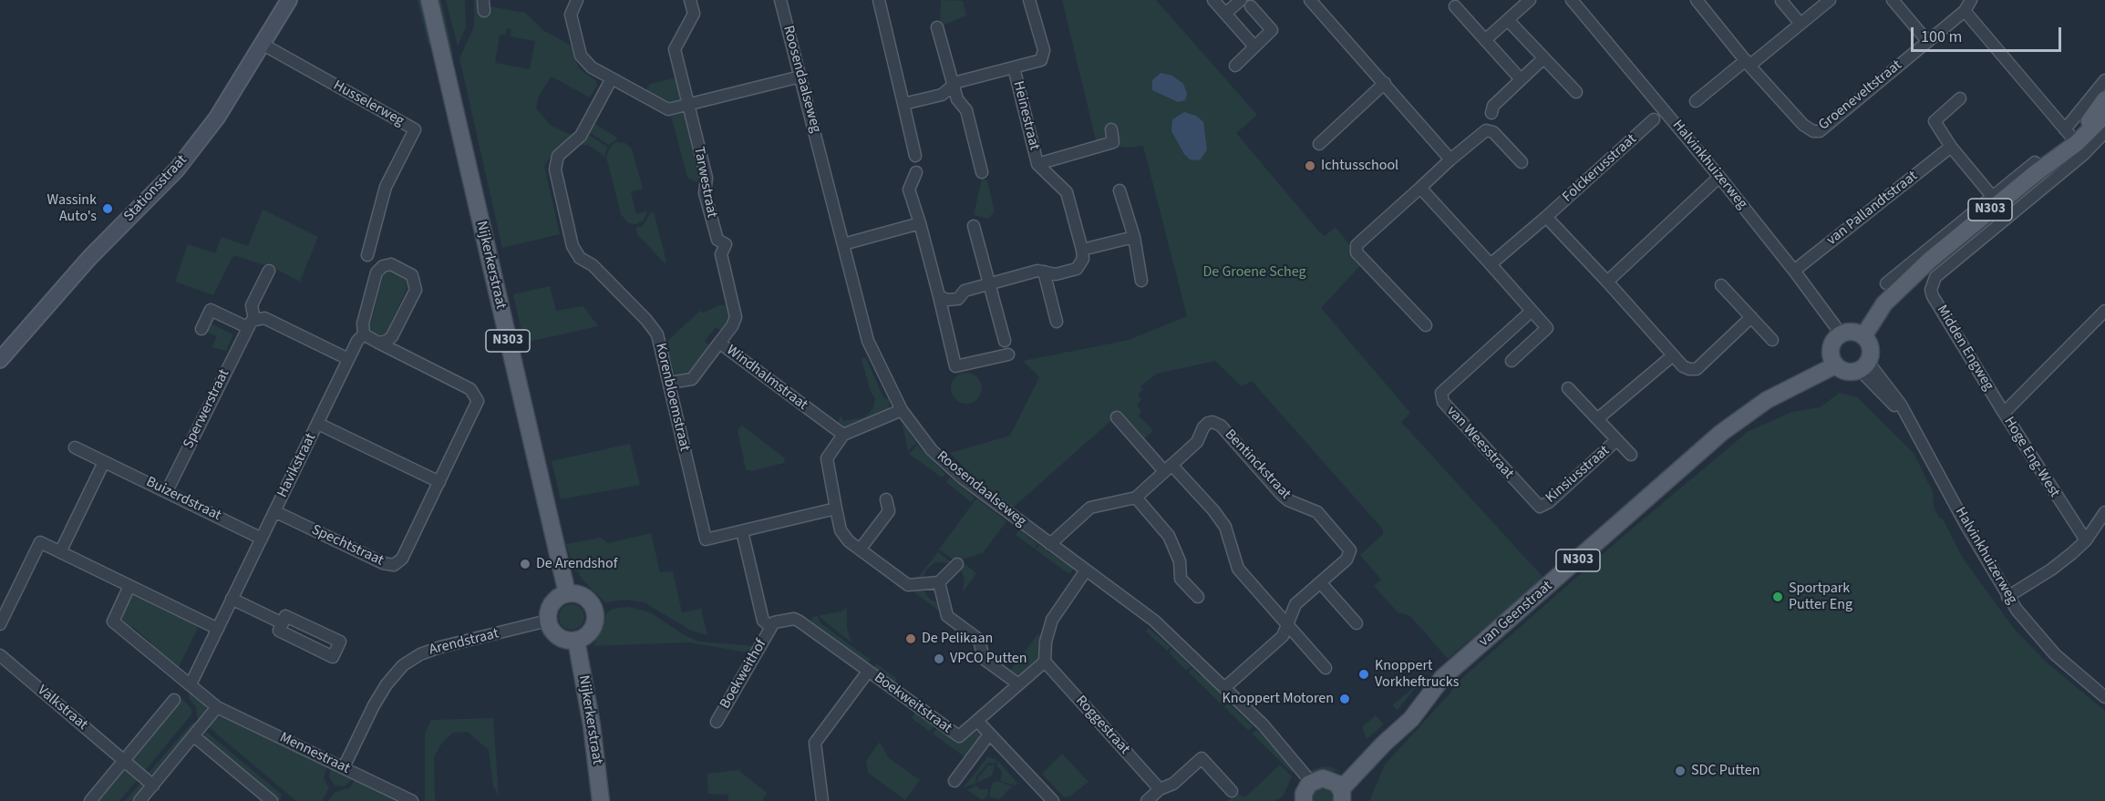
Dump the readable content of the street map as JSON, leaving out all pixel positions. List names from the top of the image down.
{
  "streets": {
    "main road": ["N303", "Nijkerkerstraat", "van Geenstraat"],
    "street": [
      "Roosendaalseweg",
      "Groeneveltstraat",
      "Husselerweg",
      "Heinestraat",
      "Halvinkhuizerweg",
      "Folckerusstraat",
      "Tarwestraat",
      "Stationsstraat",
      "van Pallandtstraat",
      "Midden Engweg",
      "Windhalmstraat",
      "Korenbloemstraat",
      "Sperwerstraat",
      "van Weesstraat",
      "Hoge Eng-West",
      "Bentinckstraat",
      "Havikstraat",
      "Kinsiusstraat",
      "Buizerdstraat",
      "Spechtstraat",
      "Arendstraat",
      "Boekweithof",
      "Boekweitstraat",
      "Valkstraat",
      "Roggestraat",
      "Mennestraat"
    ]
  },
  "crossings": [
    ["Roosendaalseweg", "N303"],
    ["Roosendaalseweg", "Bentinckstraat"],
    ["Husselerweg", "Stationsstraat"],
    ["Halvinkhuizerweg", "van Pallandtstraat"],
    ["Halvinkhuizerweg", "N303"],
    ["Halvinkhuizerweg", "van Geenstraat"],
    ["Tarwestraat", "Windhalmstraat"],
    ["N303", "van Geenstraat"],
    ["Nijkerkerstraat", "Arendstraat"],
    ["Midden Engweg", "Hoge Eng-West"],
    ["Windhalmstraat", "Korenbloemstraat"],
    ["Sperwerstraat", "Buizerdstraat"],
    ["van Weesstraat", "Kinsiusstraat"],
    ["Havikstraat", "Buizerdstraat"],
    ["Havikstraat", "Spechtstraat"],
    ["Havikstraat", "Mennestraat"],
    ["Arendstraat", "Mennestraat"],
    ["Boekweithof", "Boekweitstraat"],
    ["Boekweitstraat", "Roggestraat"]
  ],
  "parks": ["De Groene Scheg"],
  "places": [
    "Ichtusschool",
    "Wassink Auto's",
    "De Arendshof",
    "Sportpark Putter Eng",
    "De Pelikaan",
    "VPCO Putten",
    "Knoppert Vorkheftrucks",
    "Knoppert Motoren",
    "SDC Putten"
  ],
  "scale_bar": "100 m"
}
